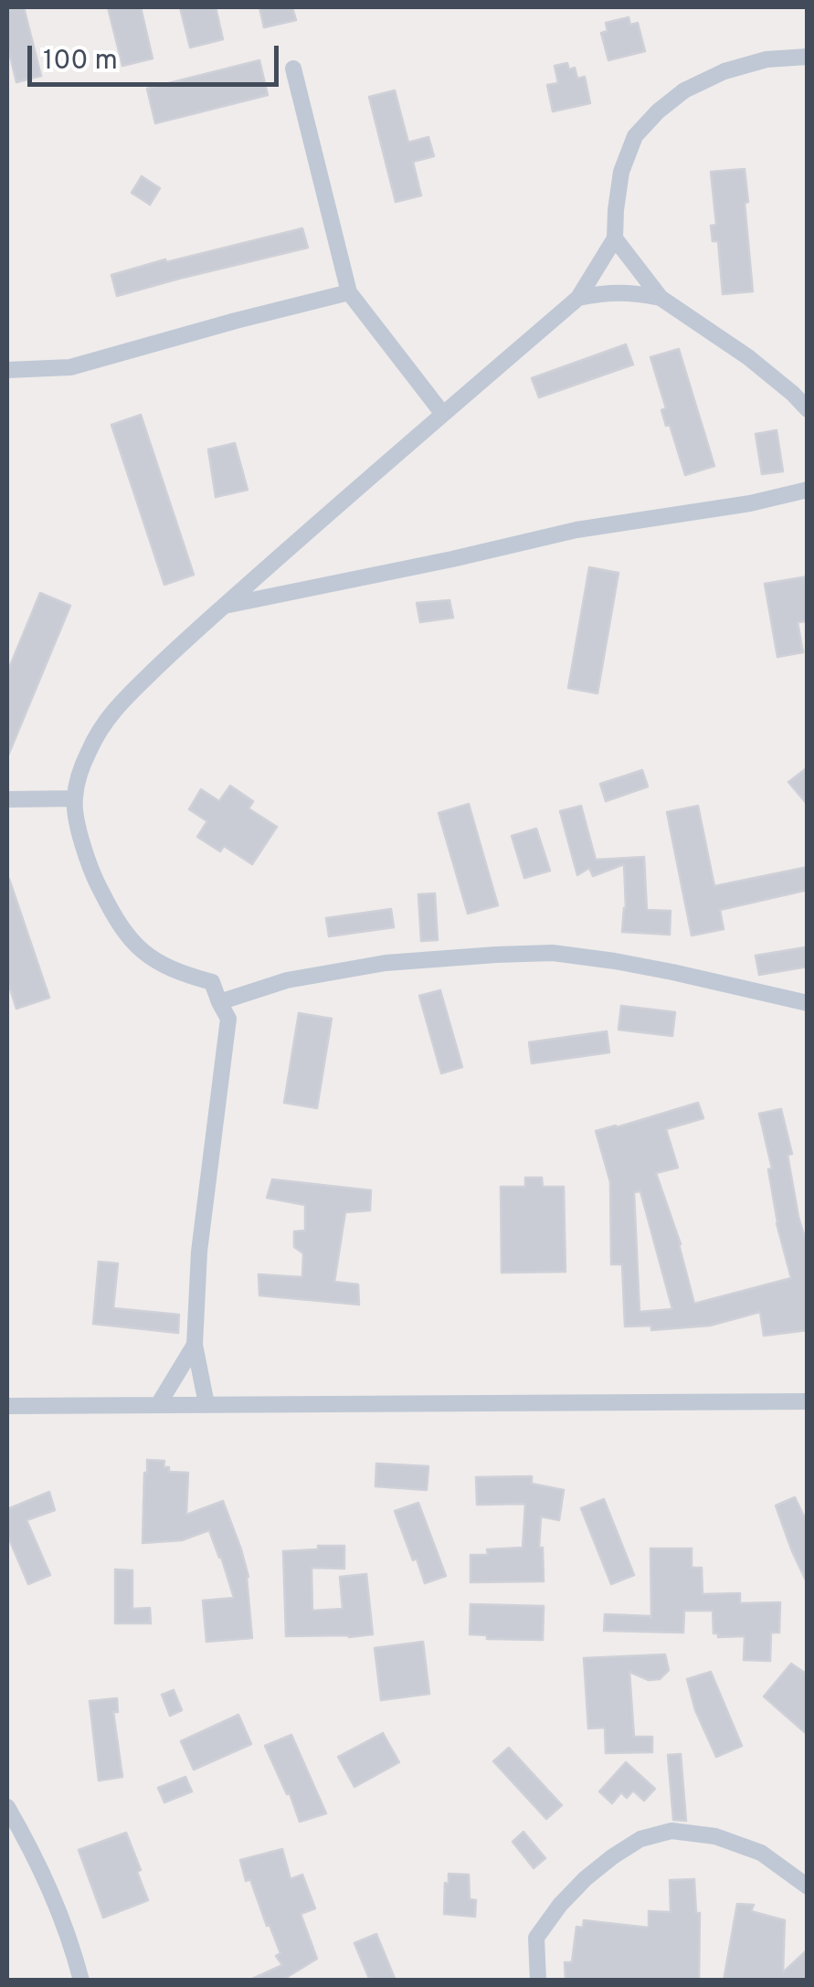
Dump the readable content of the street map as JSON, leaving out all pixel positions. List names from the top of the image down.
{
  "scale_bar": "100 m"
}
